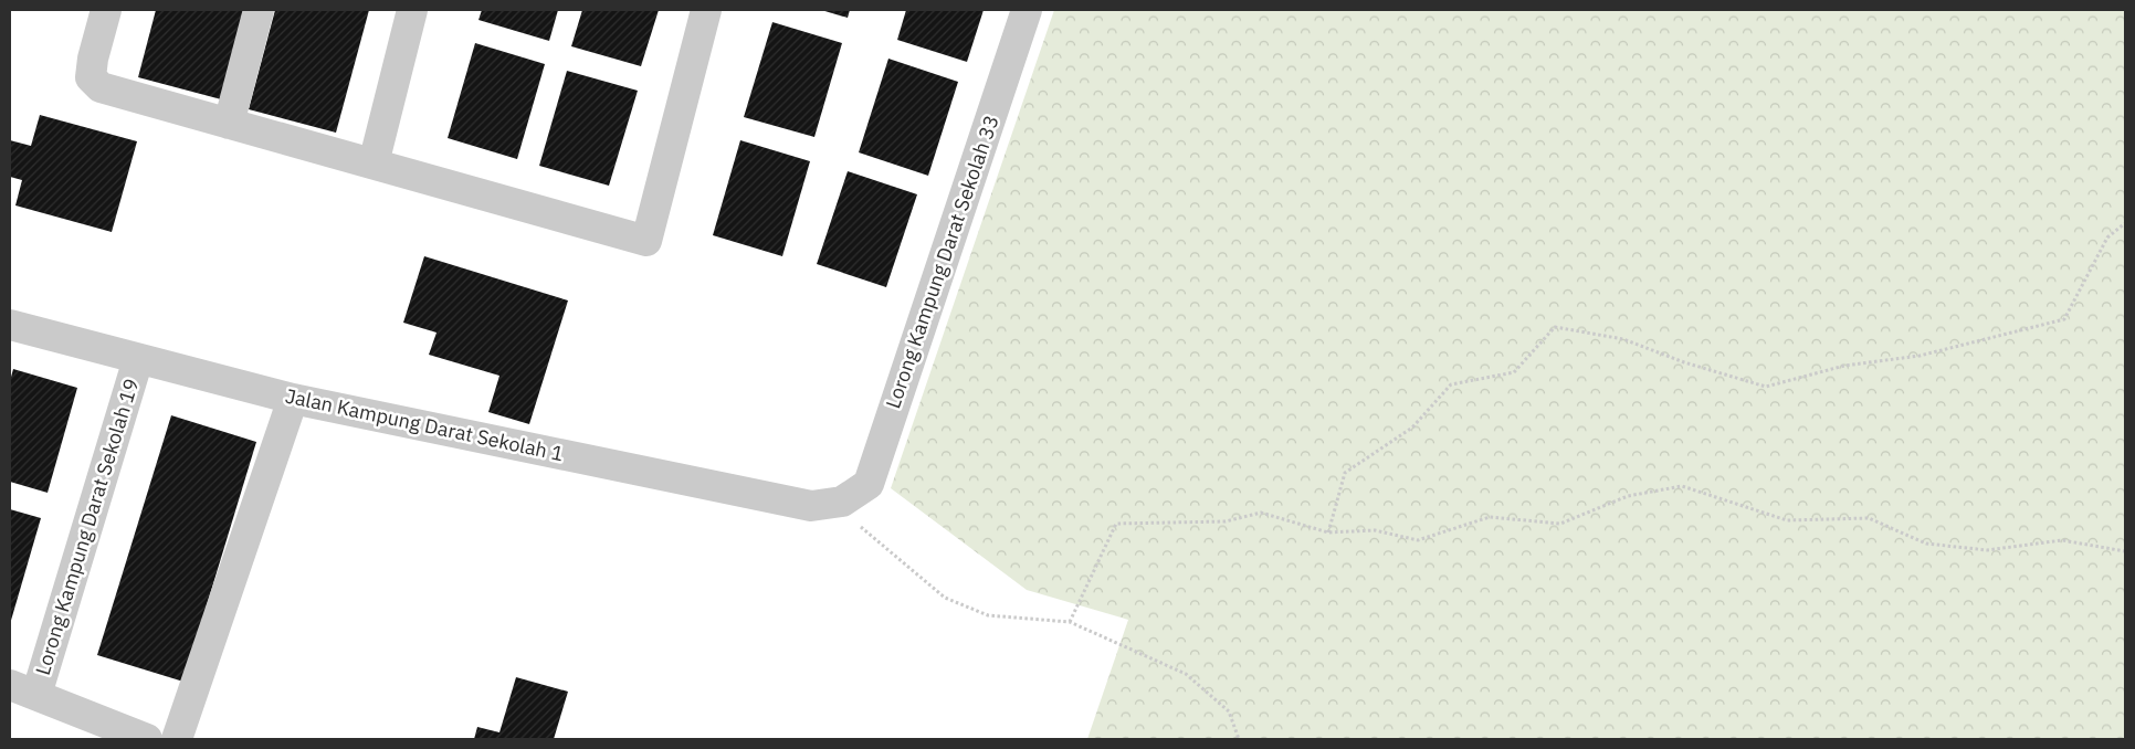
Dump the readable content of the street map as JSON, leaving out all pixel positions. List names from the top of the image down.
{
  "streets": {
    "street": ["Lorong Kampung Darat Sekolah 33", "Jalan Kampung Darat Sekolah 1", "Lorong Kampung Darat Sekolah 19"]
  },
  "crossings": [
    ["Lorong Kampung Darat Sekolah 33", "Jalan Kampung Darat Sekolah 1"],
    ["Jalan Kampung Darat Sekolah 1", "Lorong Kampung Darat Sekolah 19"]
  ]
}
